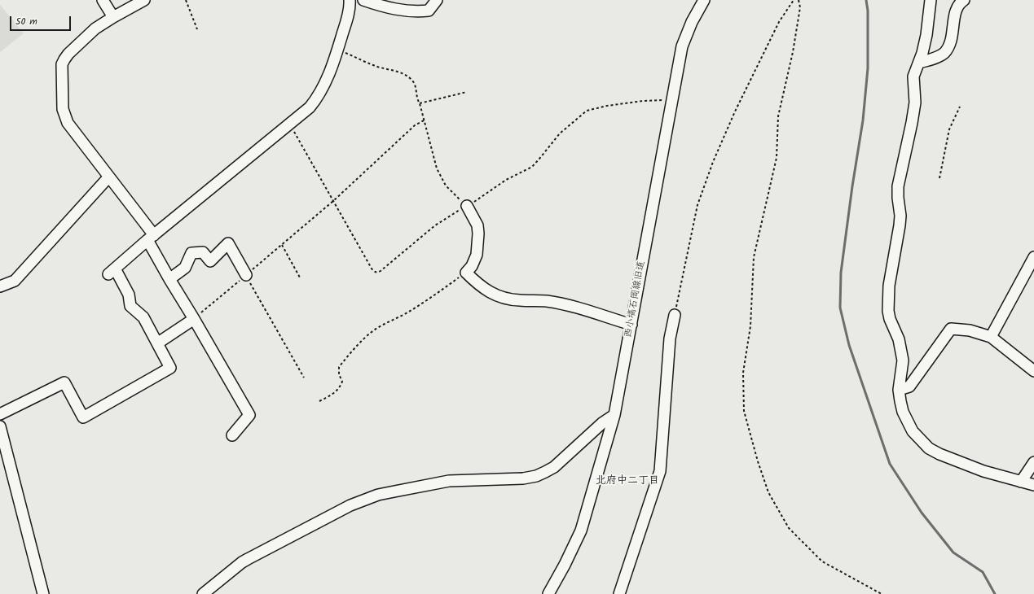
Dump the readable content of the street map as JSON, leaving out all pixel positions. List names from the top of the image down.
{
  "streets": {
    "street": ["西小塙石岡線旧道"]
  },
  "districts": ["北府中二丁目"],
  "scale_bar": "50 m"
}
